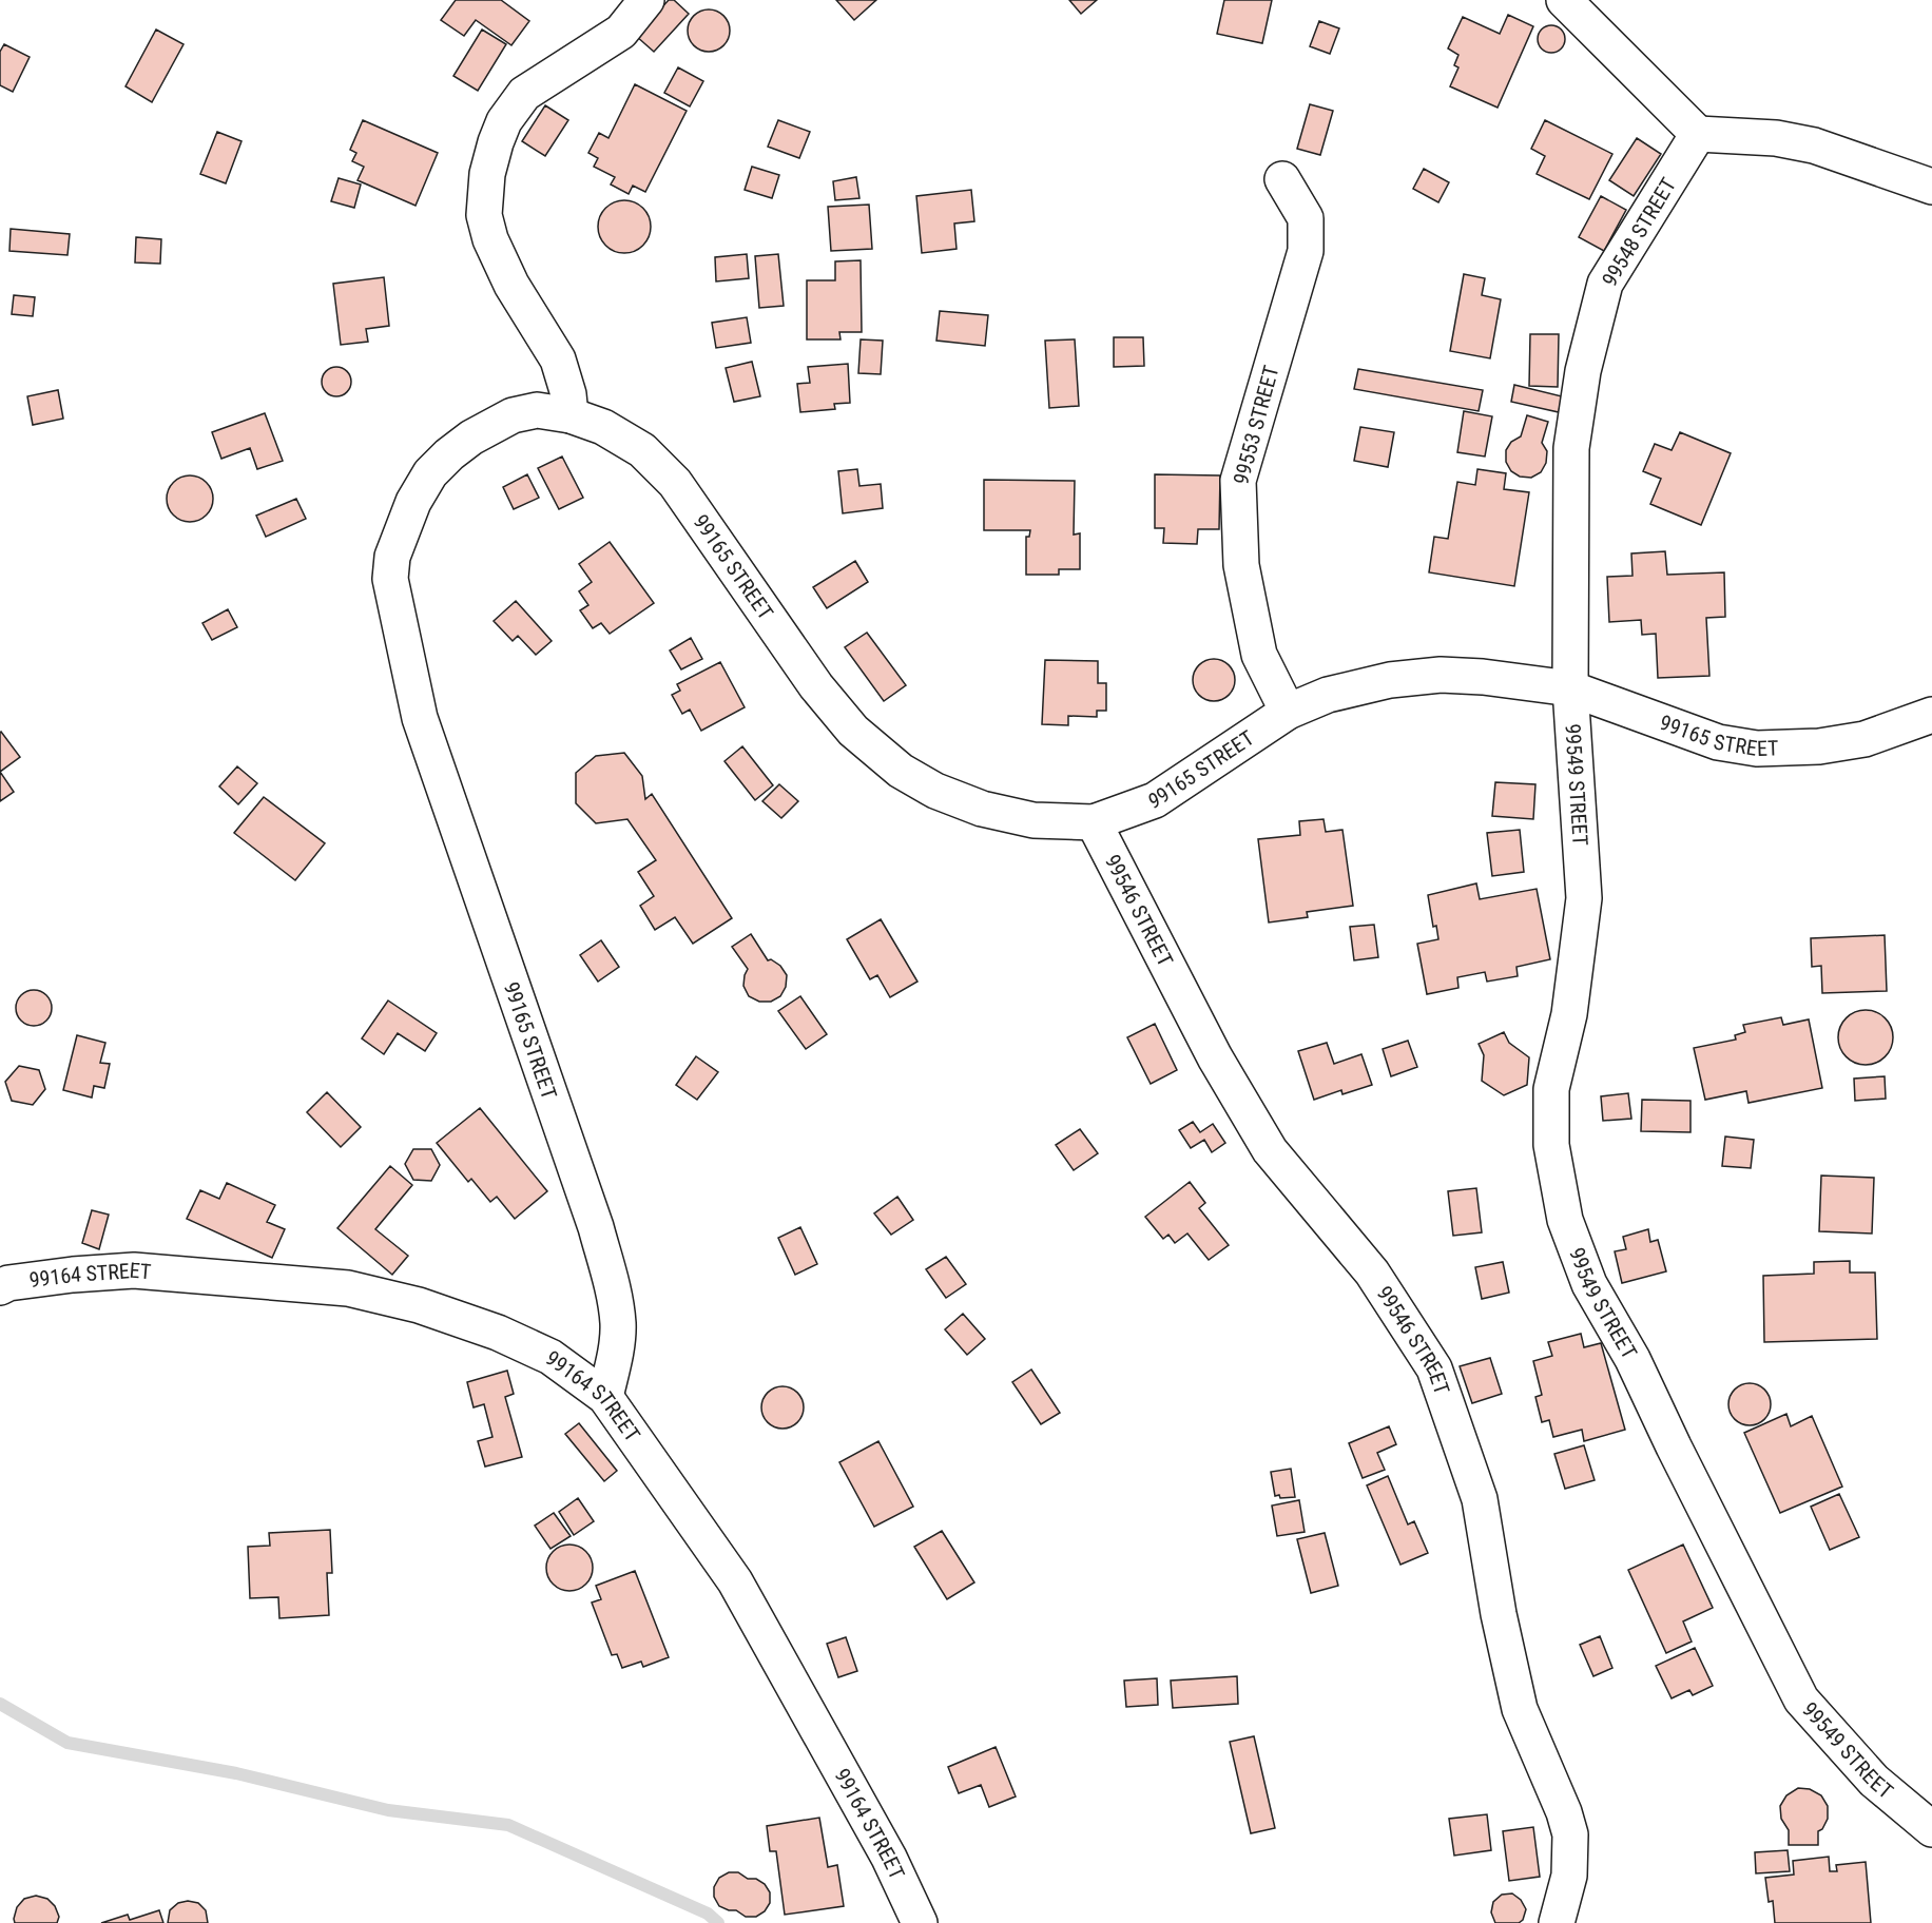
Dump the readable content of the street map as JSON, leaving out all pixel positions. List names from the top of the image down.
{
  "streets": {
    "street": [
      "99548 STREET",
      "99553 STREET",
      "99165 STREET",
      "99549 STREET",
      "99546 STREET",
      "99164 STREET"
    ]
  },
  "crossings": [
    ["99548 STREET", "99165 STREET"],
    ["99548 STREET", "99549 STREET"],
    ["99553 STREET", "99165 STREET"],
    ["99165 STREET", "99549 STREET"],
    ["99165 STREET", "99546 STREET"],
    ["99165 STREET", "99164 STREET"]
  ]
}
